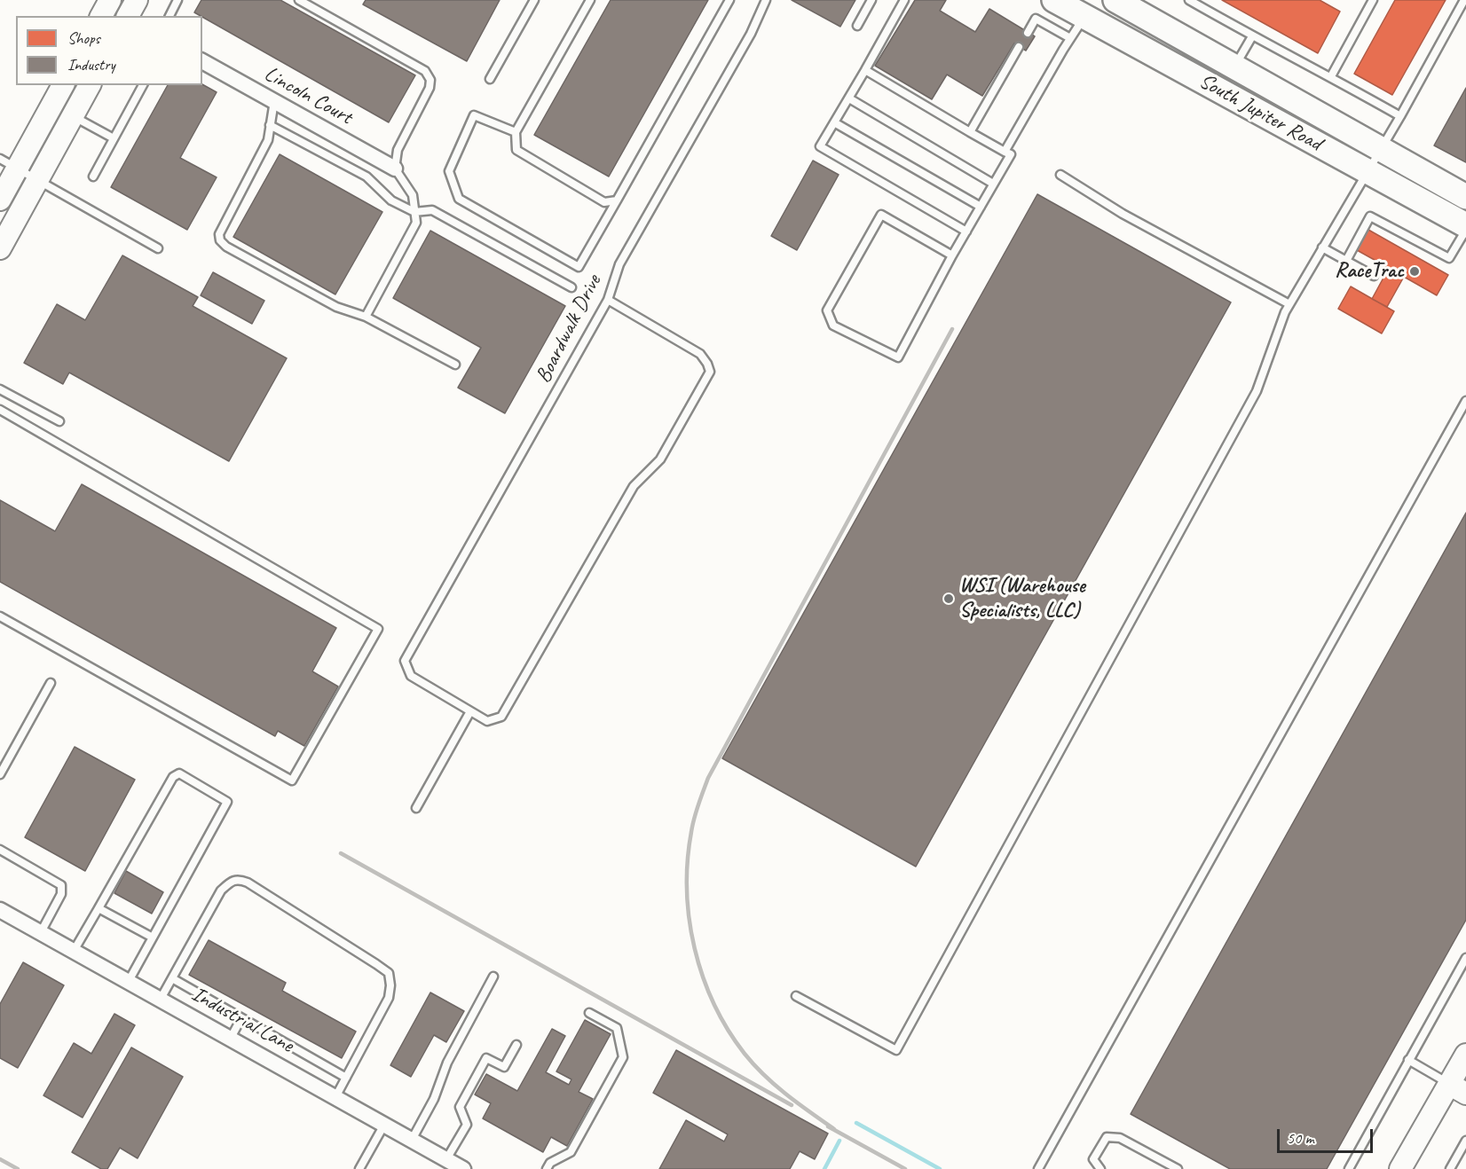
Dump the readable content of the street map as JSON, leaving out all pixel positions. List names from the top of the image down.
{
  "streets": {
    "main road": ["South Jupiter Road"],
    "street": ["Lincoln Court", "Industrial Lane"],
    "lane": ["Boardwalk Drive"]
  },
  "places": ["RaceTrac", "WSI (Warehouse Specialists, LLC)"],
  "legend": ["Shops", "Industry"],
  "scale_bar": "50 m"
}
